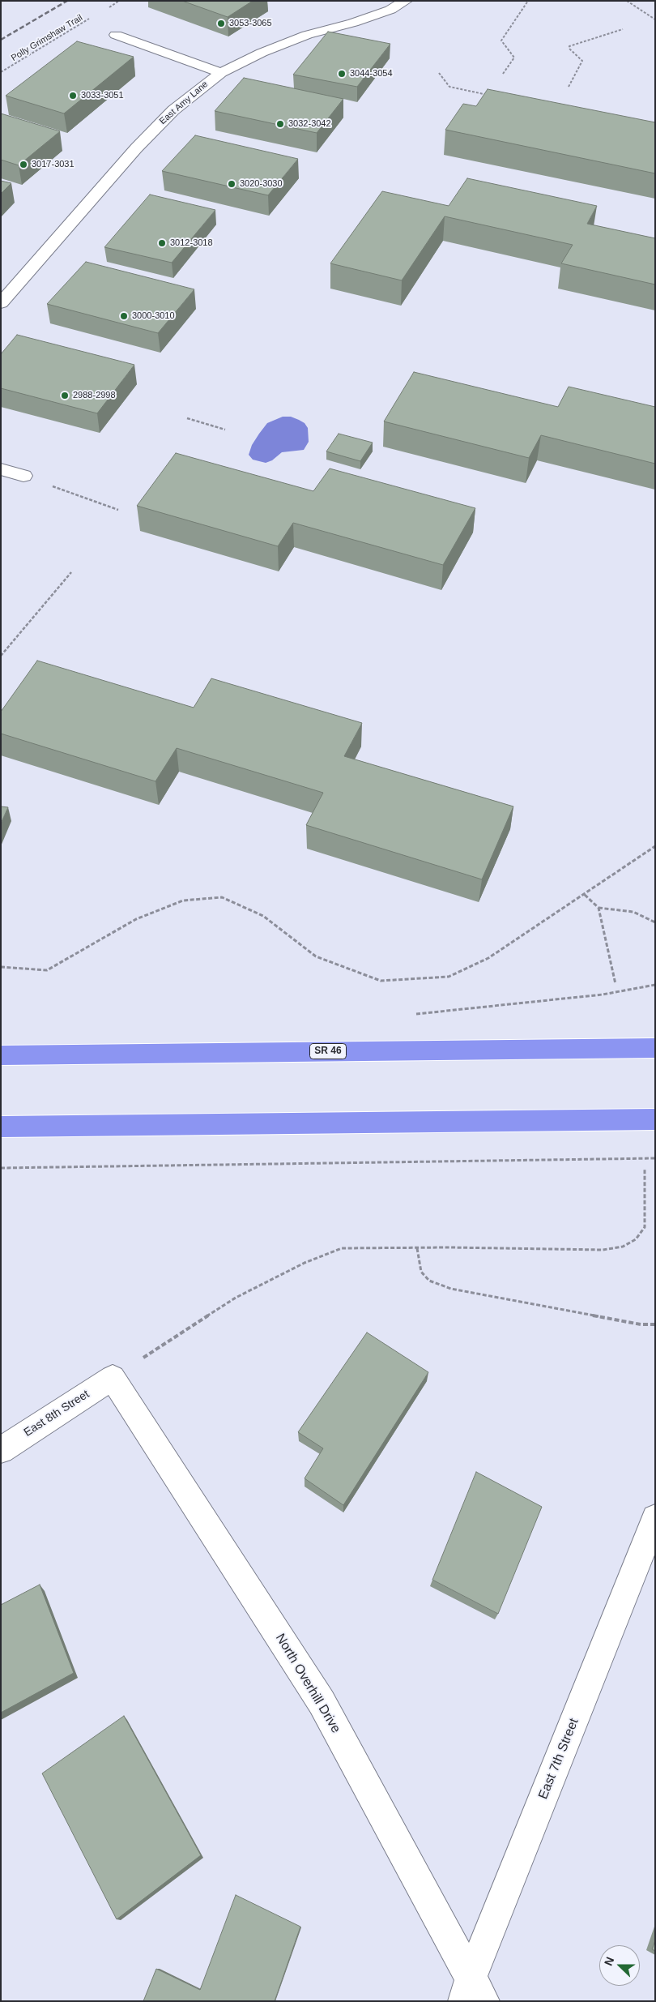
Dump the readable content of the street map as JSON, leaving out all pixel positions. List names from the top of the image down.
{
  "streets": {
    "highway": ["SR 46"],
    "street": [
      "East Amy Lane",
      "East 8th Street",
      "North Overhill Drive",
      "East 7th Street"
    ],
    "path": ["Polly Grimshaw Trail"]
  },
  "crossings": [
    ["East 8th Street", "North Overhill Drive"],
    ["North Overhill Drive", "East 7th Street"]
  ],
  "places": [
    "3053-3065",
    "3044-3054",
    "3033-3051",
    "3032-3042",
    "3017-3031",
    "3020-3030",
    "3012-3018",
    "3000-3010",
    "2988-2998"
  ],
  "north": "left"
}
